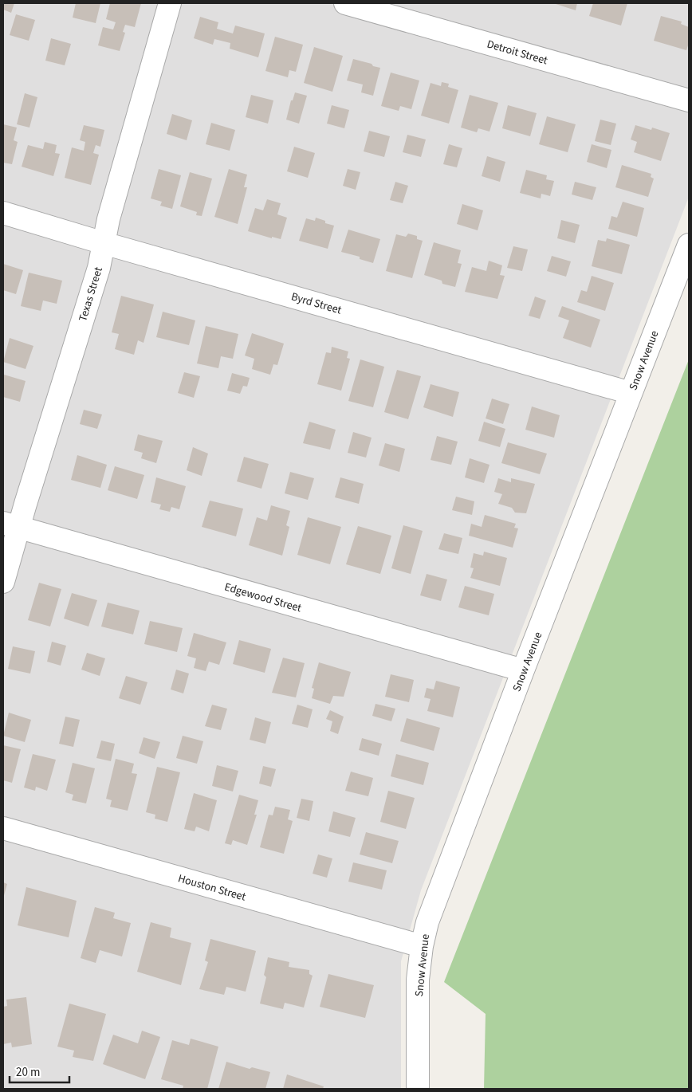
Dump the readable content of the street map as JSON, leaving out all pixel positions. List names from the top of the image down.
{
  "streets": {
    "street": [
      "Detroit Street",
      "Texas Street",
      "Byrd Street",
      "Snow Avenue",
      "Edgewood Street",
      "Houston Street"
    ]
  },
  "crossings": [
    ["Texas Street", "Byrd Street"],
    ["Texas Street", "Edgewood Street"],
    ["Byrd Street", "Snow Avenue"],
    ["Snow Avenue", "Edgewood Street"],
    ["Snow Avenue", "Houston Street"]
  ],
  "scale_bar": "20 m"
}
